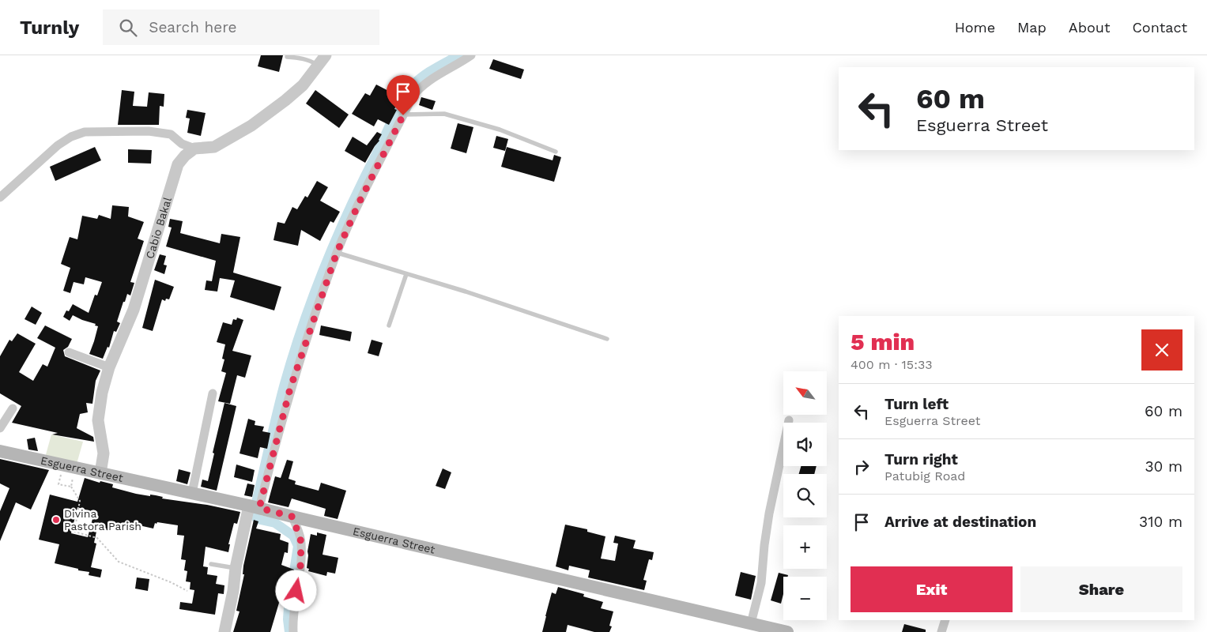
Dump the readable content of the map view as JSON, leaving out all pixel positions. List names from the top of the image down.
{
  "streets": {
    "main road": ["Esguerra Street"],
    "street": ["Cabio Bakal"]
  },
  "crossings": [
    ["Cabio Bakal", "Esguerra Street"]
  ],
  "places": ["Divina Pastora Parish"],
  "north": "top left",
  "page": {
    "header": "Turnly",
    "search": "Search here",
    "nav": [
      "Home",
      "Map",
      "About",
      "Contact"
    ],
    "turn": ["60 m", "Esguerra Street"],
    "heading": ["5 min", "400 m · 15:33"],
    "map_buttons": ["+", "−"],
    "list": [
      {
        "name": "Turn left",
        "note": "Esguerra Street",
        "value": "60 m"
      },
      {
        "name": "Turn right",
        "note": "Patubig Road",
        "value": "30 m"
      },
      {
        "name": "Arrive at destination",
        "value": "310 m"
      }
    ],
    "buttons": ["Exit", "Share"]
  }
}
